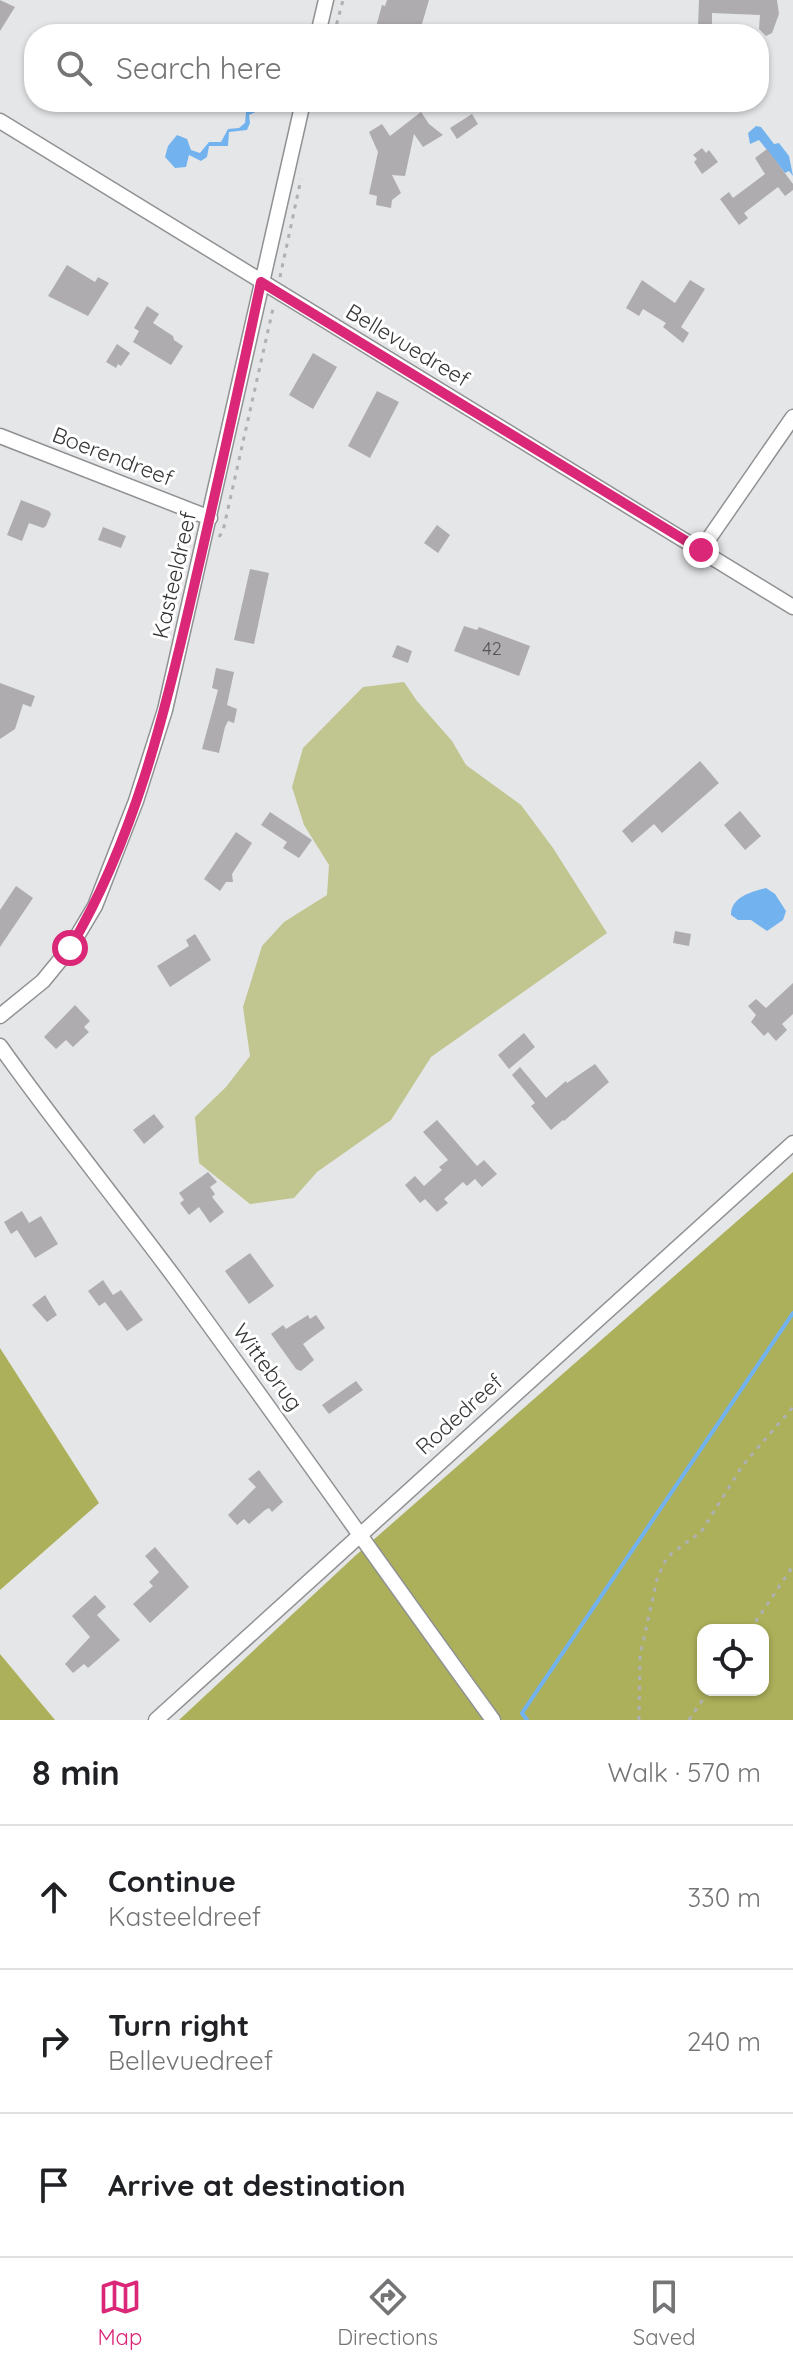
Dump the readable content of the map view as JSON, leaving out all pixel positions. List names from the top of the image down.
{
  "streets": {
    "street": [
      "Bellevuedreef",
      "Boerendreef",
      "Kasteeldreef",
      "Wittebrug",
      "Rodedreef"
    ]
  },
  "crossings": [
    ["Bellevuedreef", "Kasteeldreef"],
    ["Boerendreef", "Kasteeldreef"],
    ["Wittebrug", "Rodedreef"]
  ],
  "house_numbers": ["42"],
  "page": {
    "search": "Search here",
    "heading": ["8 min", "Walk · 570 m"],
    "list": [
      ["Continue", "Kasteeldreef", "330 m"],
      ["Turn right", "Bellevuedreef", "240 m"],
      "Arrive at destination"
    ],
    "nav": ["Map", "Directions", "Saved"]
  }
}
